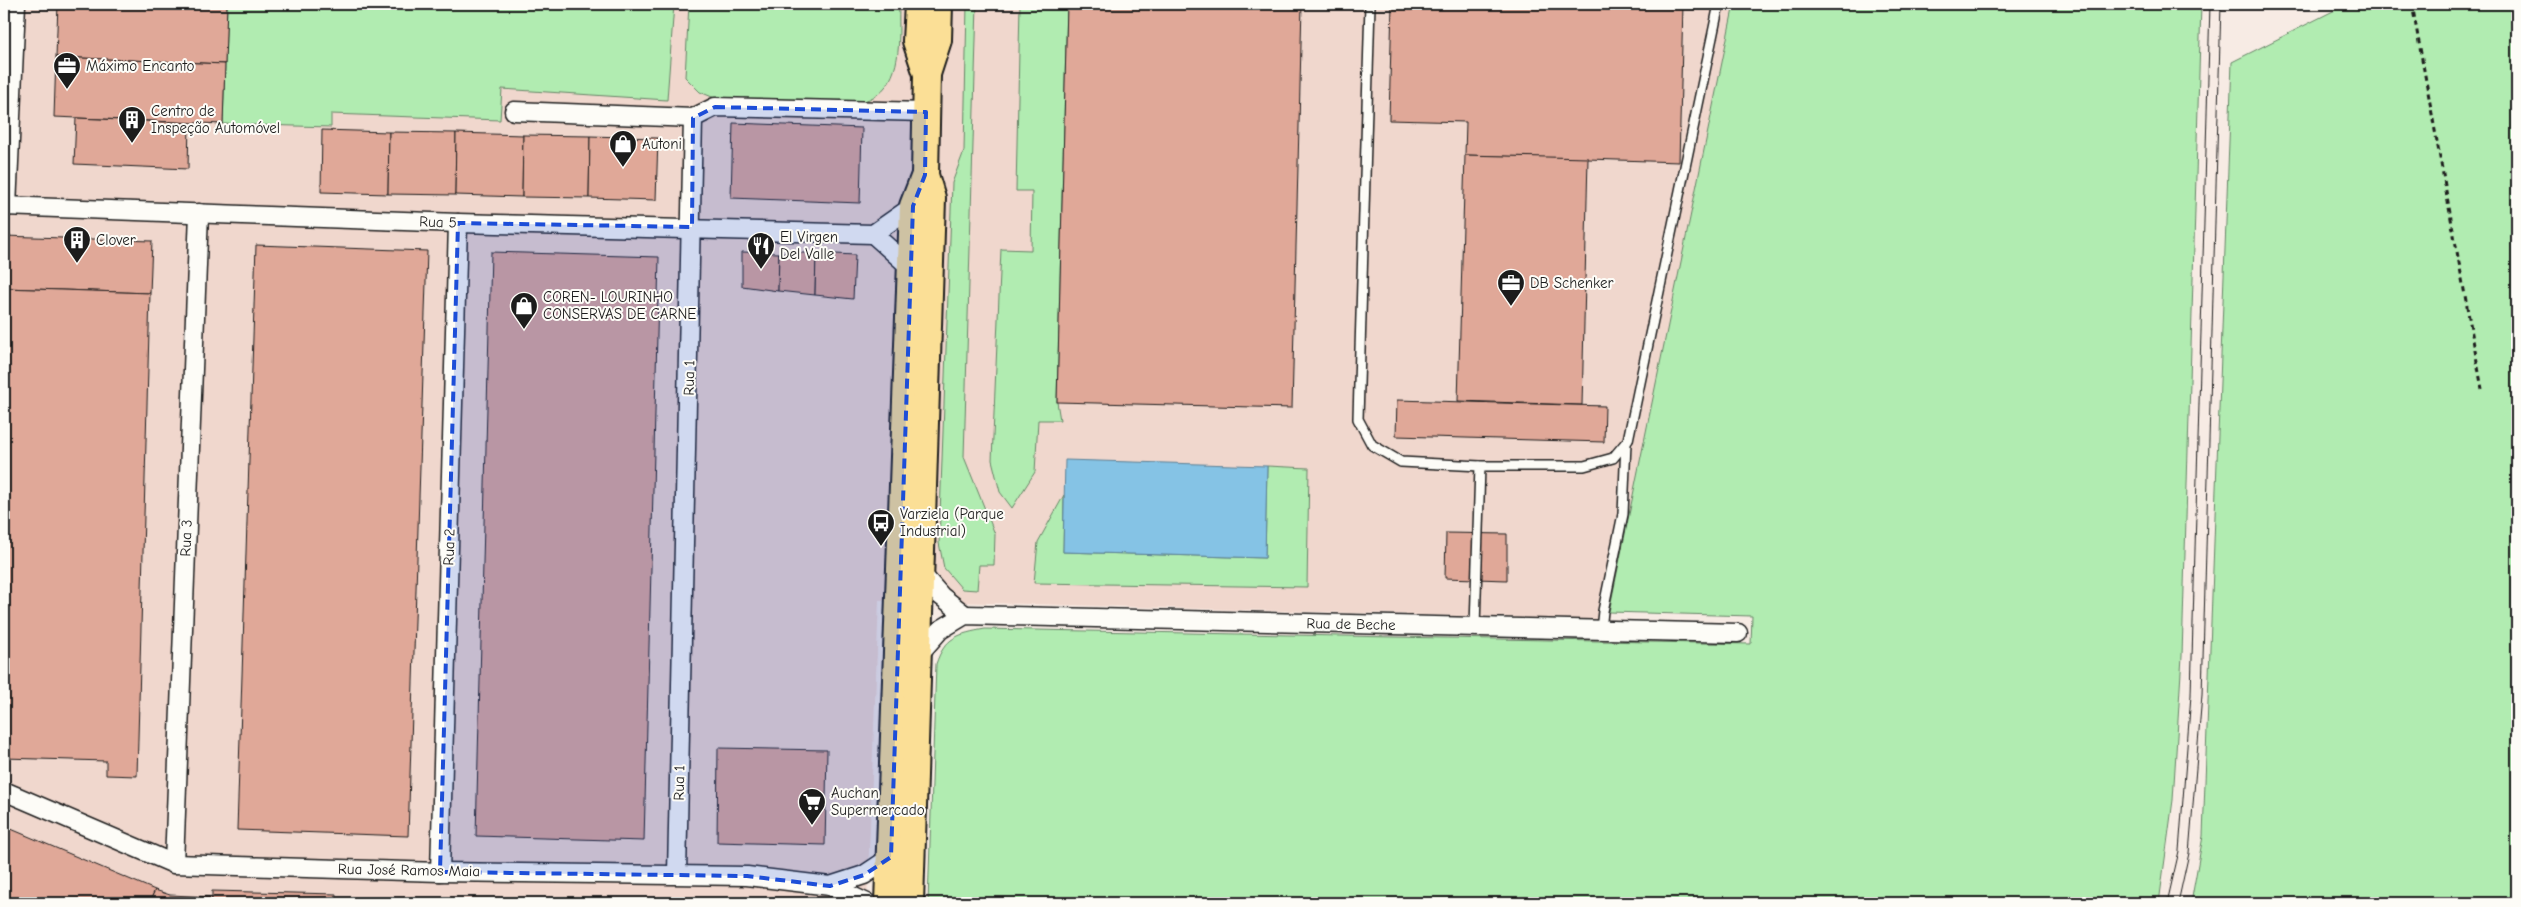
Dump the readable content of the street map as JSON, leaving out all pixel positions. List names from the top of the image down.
{
  "streets": {
    "street": [
      "Rua 5",
      "Rua 1",
      "Rua 3",
      "Rua 2",
      "Rua de Beche",
      "Rua José Ramos Maia"
    ]
  },
  "crossings": [
    ["Rua 5", "Rua 1"],
    ["Rua 5", "Rua 3"],
    ["Rua 5", "Rua 2"],
    ["Rua 1", "Rua José Ramos Maia"],
    ["Rua 3", "Rua José Ramos Maia"],
    ["Rua 2", "Rua José Ramos Maia"]
  ],
  "places": {
    "office": ["Máximo Encanto", "DB Schenker"],
    "building": ["Centro de Inspeção Automóvel", "Clover"],
    "shop": ["Autoni", "COREN- LOURINHO CONSERVAS DE CARNE"],
    "restaurant": ["El Virgen Del Valle"],
    "bus stop": ["Varziela (Parque Industrial)"],
    "supermarket": ["Auchan Supermercado"]
  }
}
